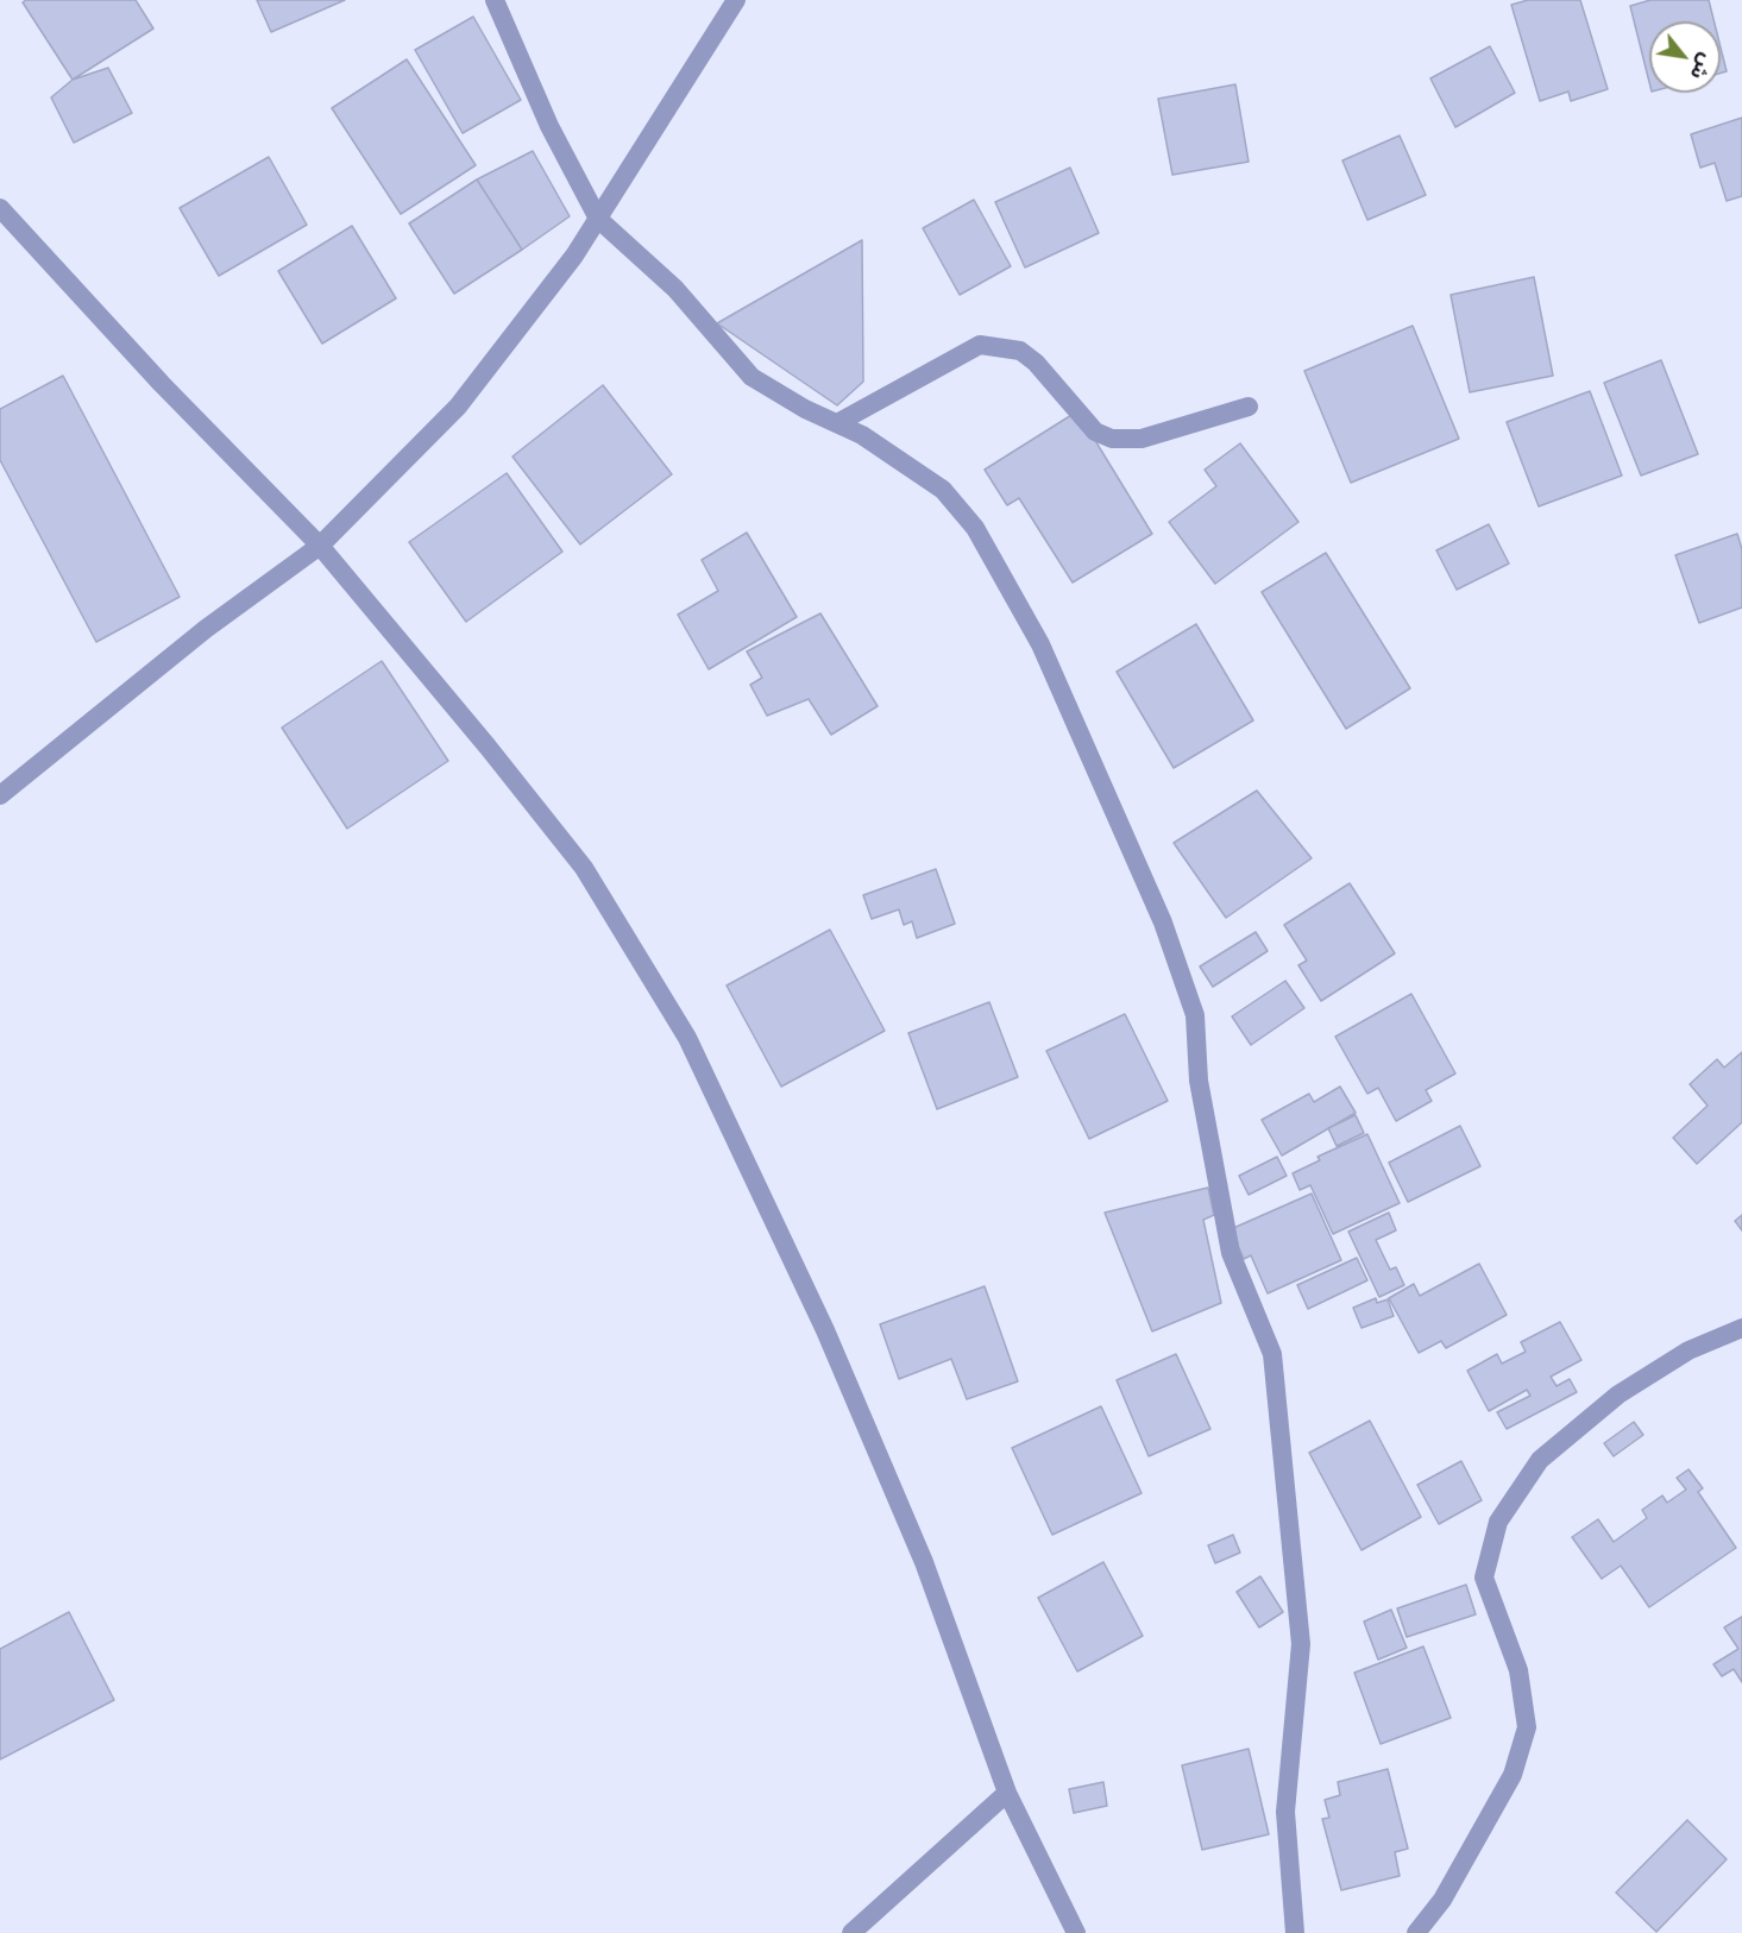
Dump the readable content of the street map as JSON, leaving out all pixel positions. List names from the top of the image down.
{
  "north": "bottom right"
}
